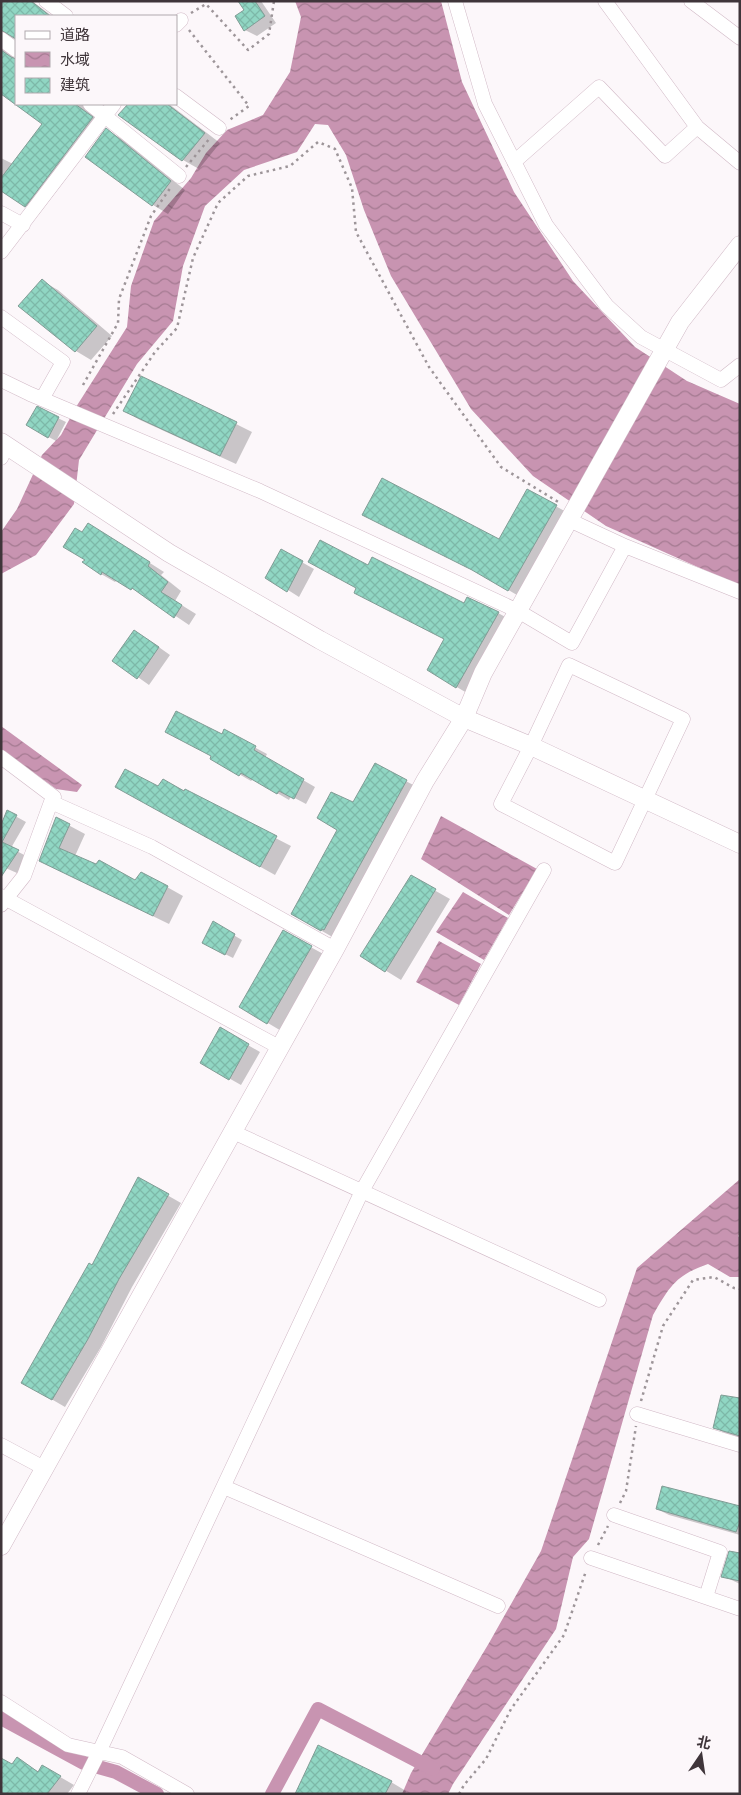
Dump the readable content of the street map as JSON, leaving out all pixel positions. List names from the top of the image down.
{
  "legend": ["道路", "水域", "建筑"],
  "north": "top"
}
